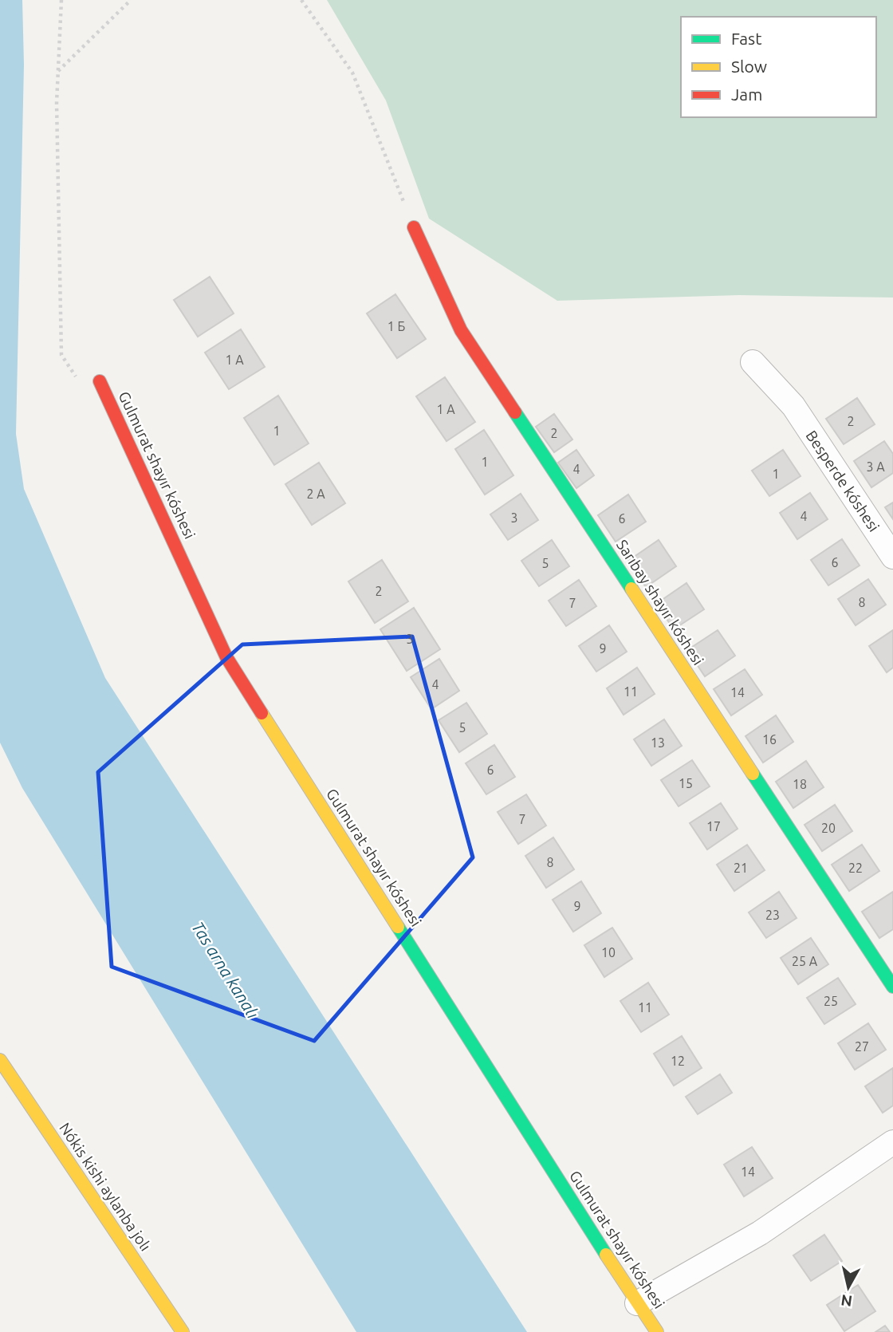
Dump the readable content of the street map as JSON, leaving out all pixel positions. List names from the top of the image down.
{
  "streets": {
    "street": [
      "Gulmurat shayır kóshesi",
      "Besperde kóshesi",
      "Sarıbay shayır kóshesi",
      "Nókis kishi aylanba jolı"
    ]
  },
  "water": ["Tas arna kanalı"],
  "house_numbers": [
    "1 Б",
    "1 А",
    "1 А",
    "2",
    "1",
    "2",
    "1",
    "3 А",
    "4",
    "1",
    "2 А",
    "4",
    "3",
    "6",
    "6",
    "5",
    "2",
    "8",
    "7",
    "3",
    "9",
    "4",
    "11",
    "14",
    "5",
    "16",
    "13",
    "6",
    "15",
    "18",
    "7",
    "17",
    "20",
    "8",
    "21",
    "22",
    "9",
    "23",
    "10",
    "25 А",
    "25",
    "11",
    "27",
    "12",
    "14"
  ],
  "legend": ["Fast", "Slow", "Jam"],
  "north": "bottom"
}
